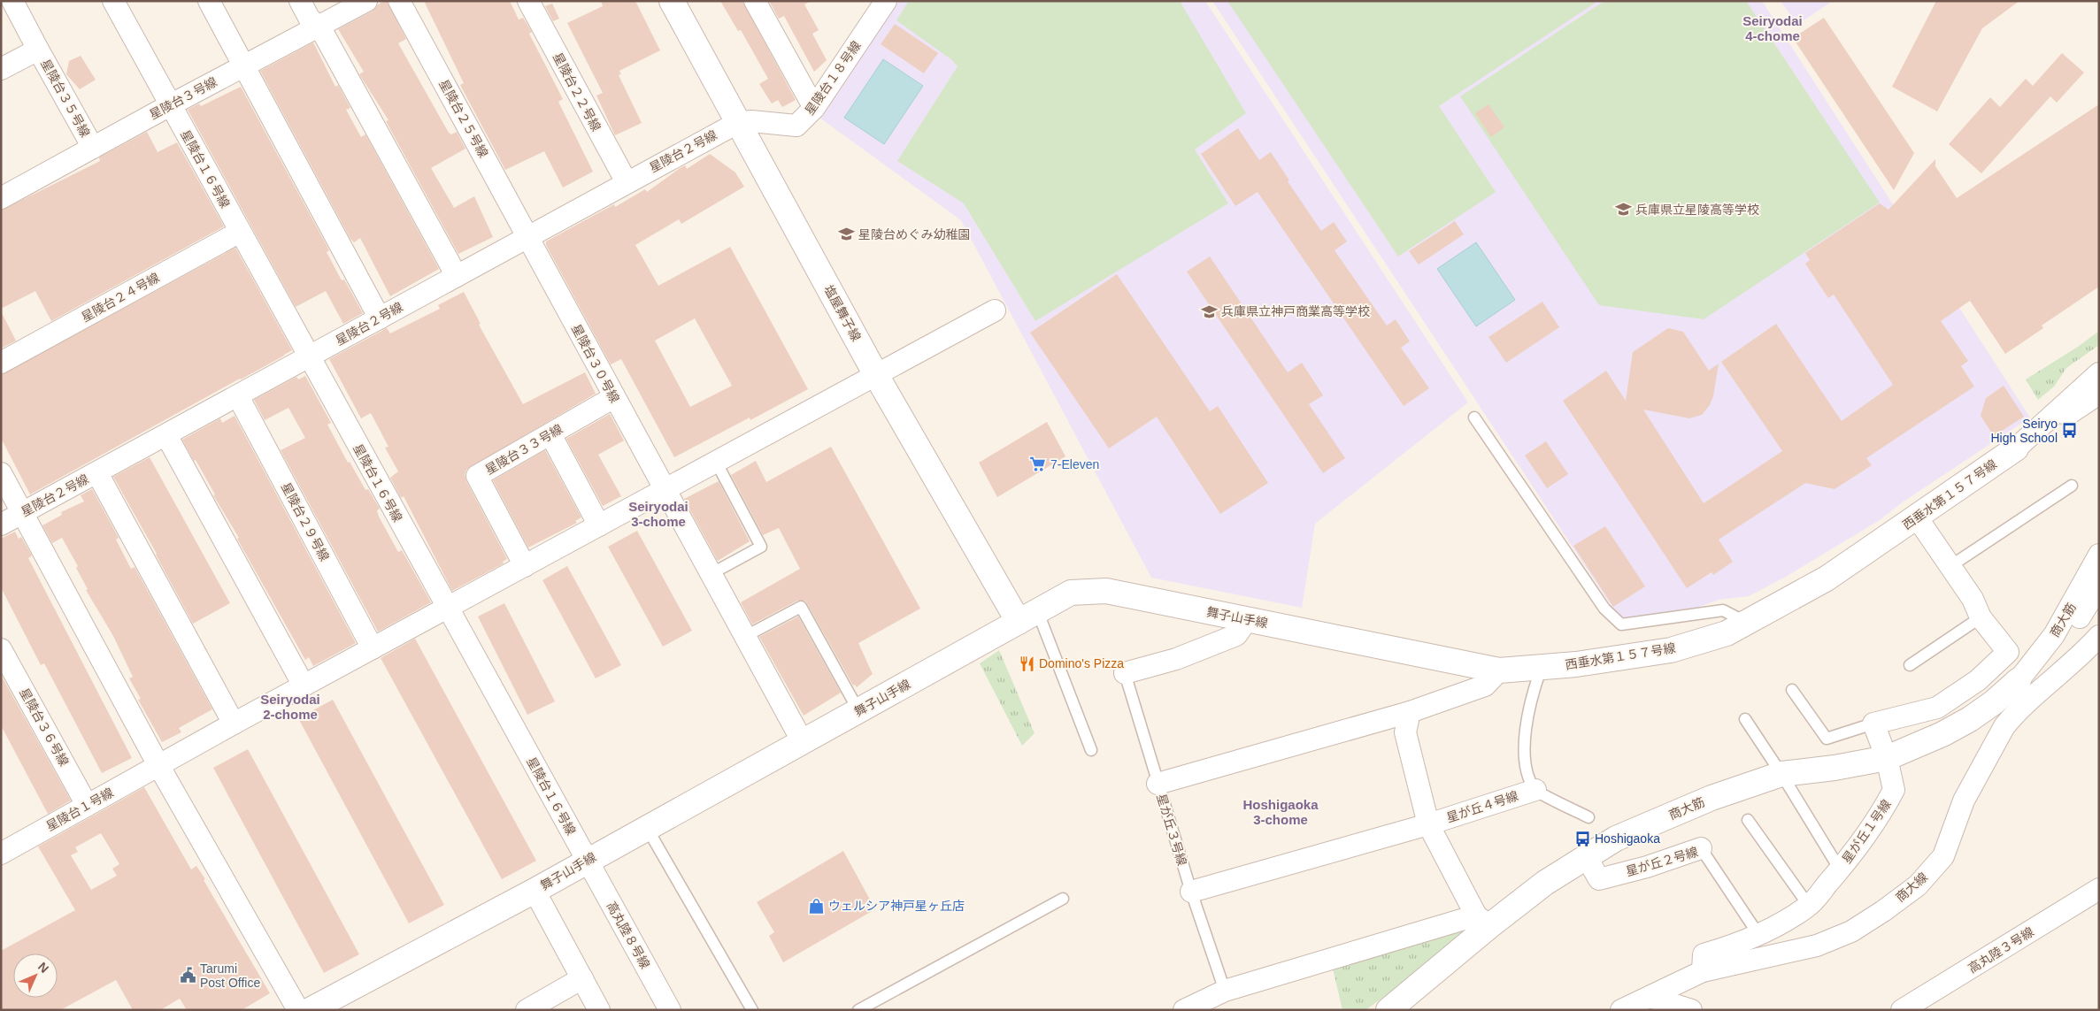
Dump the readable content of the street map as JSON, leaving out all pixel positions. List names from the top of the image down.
{
  "streets": {
    "street": [
      "星陵台１８号線",
      "星陵台２２号線",
      "星陵台３５号線",
      "星陵台３号線",
      "星陵台２５号線",
      "星陵台２号線",
      "星陵台１６号線",
      "星陵台２４号線",
      "塩屋舞子線",
      "星陵台３０号線",
      "星陵台３３号線",
      "西垂水第１５７号線",
      "星陵台２９号線",
      "舞子山手線",
      "商大筋",
      "星陵台３６号線",
      "星が丘４号線",
      "星陵台１号線",
      "星が丘３号線",
      "星が丘１号線",
      "星が丘２号線",
      "商大線",
      "高丸陸８号線",
      "高丸陸３号線"
    ]
  },
  "crossings": [
    ["星陵台１８号線", "星陵台２号線"],
    ["星陵台１８号線", "塩屋舞子線"],
    ["星陵台２２号線", "星陵台２号線"],
    ["星陵台３５号線", "星陵台３号線"],
    ["星陵台３号線", "星陵台１６号線"],
    ["星陵台２５号線", "星陵台２号線"],
    ["星陵台２５号線", "星陵台３０号線"],
    ["星陵台２号線", "星陵台１６号線"],
    ["星陵台２号線", "塩屋舞子線"],
    ["星陵台２号線", "星陵台３０号線"],
    ["星陵台２号線", "星陵台２９号線"],
    ["星陵台１６号線", "星陵台２４号線"],
    ["星陵台１６号線", "舞子山手線"],
    ["星陵台１６号線", "星陵台１号線"],
    ["星陵台１６号線", "高丸陸８号線"],
    ["塩屋舞子線", "舞子山手線"],
    ["塩屋舞子線", "星陵台１号線"],
    ["星陵台３０号線", "星陵台３３号線"],
    ["星陵台３０号線", "舞子山手線"],
    ["星陵台３０号線", "星陵台１号線"],
    ["星陵台３３号線", "星陵台１号線"],
    ["西垂水第１５７号線", "舞子山手線"],
    ["星陵台２９号線", "星陵台１号線"],
    ["舞子山手線", "高丸陸８号線"],
    ["商大筋", "星が丘１号線"],
    ["商大筋", "星が丘２号線"],
    ["星陵台３６号線", "星陵台１号線"],
    ["星が丘１号線", "星が丘２号線"],
    ["星が丘１号線", "商大線"]
  ],
  "districts": [
    "Seiryodai 4-chome",
    "Seiryodai 3-chome",
    "Seiryodai 2-chome",
    "Hoshigaoka 3-chome"
  ],
  "places": {
    "school or university": ["兵庫県立星陵高等学校", "星陵台めぐみ幼稚園", "兵庫県立神戸商業高等学校"],
    "bus stop": ["Seiryo High School", "Hoshigaoka"],
    "supermarket": ["7-Eleven"],
    "restaurant": ["Domino's Pizza"],
    "shop": ["ウェルシア神戸星ヶ丘店"],
    "public building": ["Tarumi Post Office"]
  },
  "north": "top right"
}
